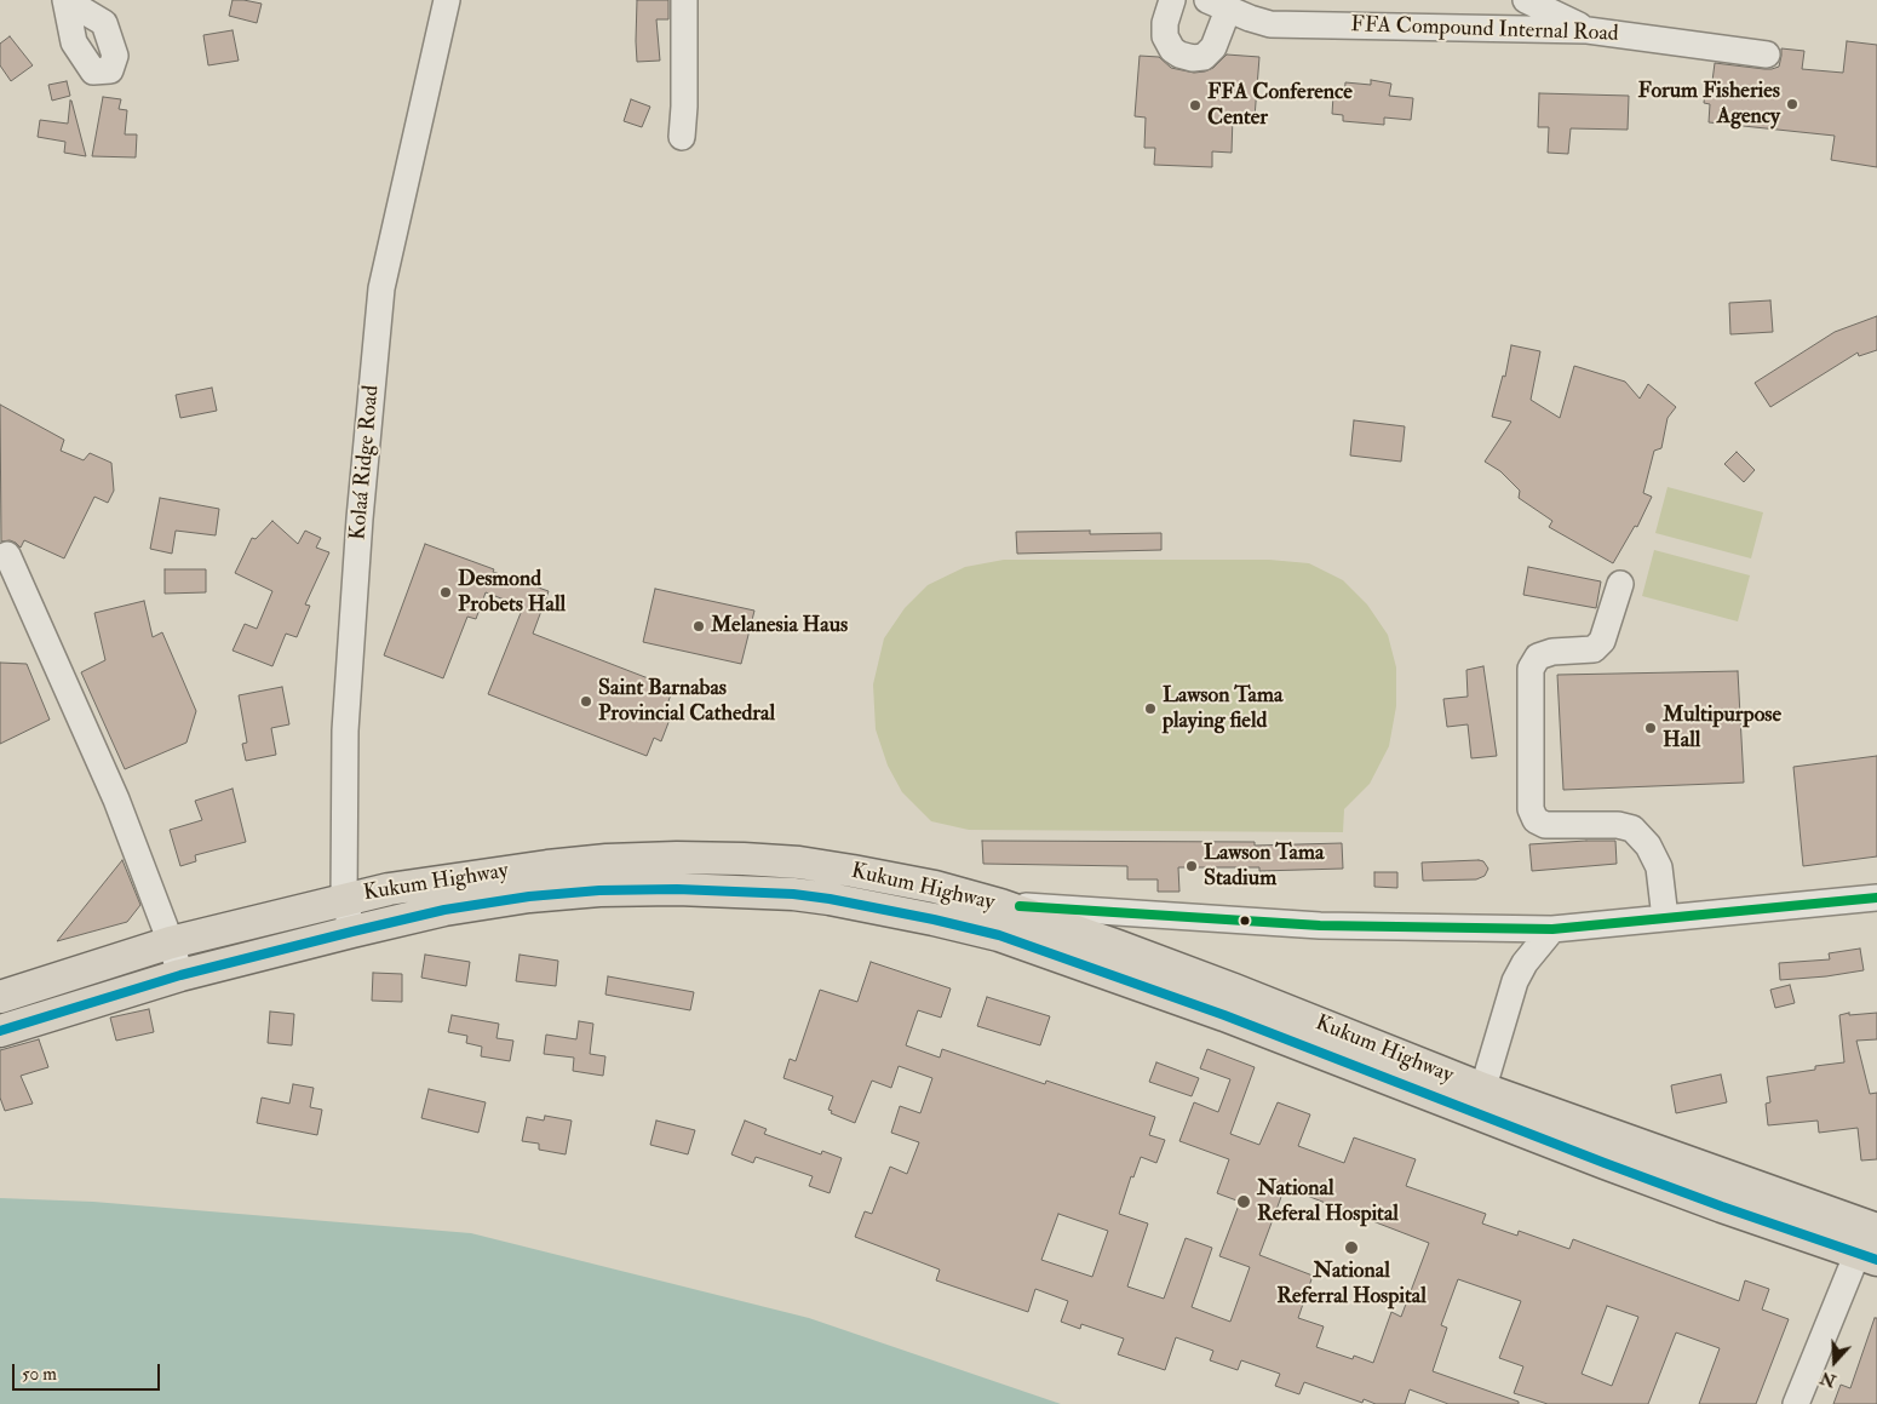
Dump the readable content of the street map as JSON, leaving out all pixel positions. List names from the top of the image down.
{
  "streets": {
    "main road": ["Kukum Highway"],
    "street": ["FFA Compound Internal Road", "Kolaá Ridge Road"]
  },
  "crossings": [
    ["Kolaá Ridge Road", "Kukum Highway"]
  ],
  "places": [
    "Forum Fisheries Agency",
    "FFA Conference Center",
    "Desmond Probets Hall",
    "Melanesia Haus",
    "Saint Barnabas Provincial Cathedral",
    "Lawson Tama playing field",
    "Multipurpose Hall",
    "Lawson Tama Stadium",
    "National Referal Hospital",
    "National Referral Hospital"
  ],
  "scale_bar": "50 m",
  "north": "bottom"
}
